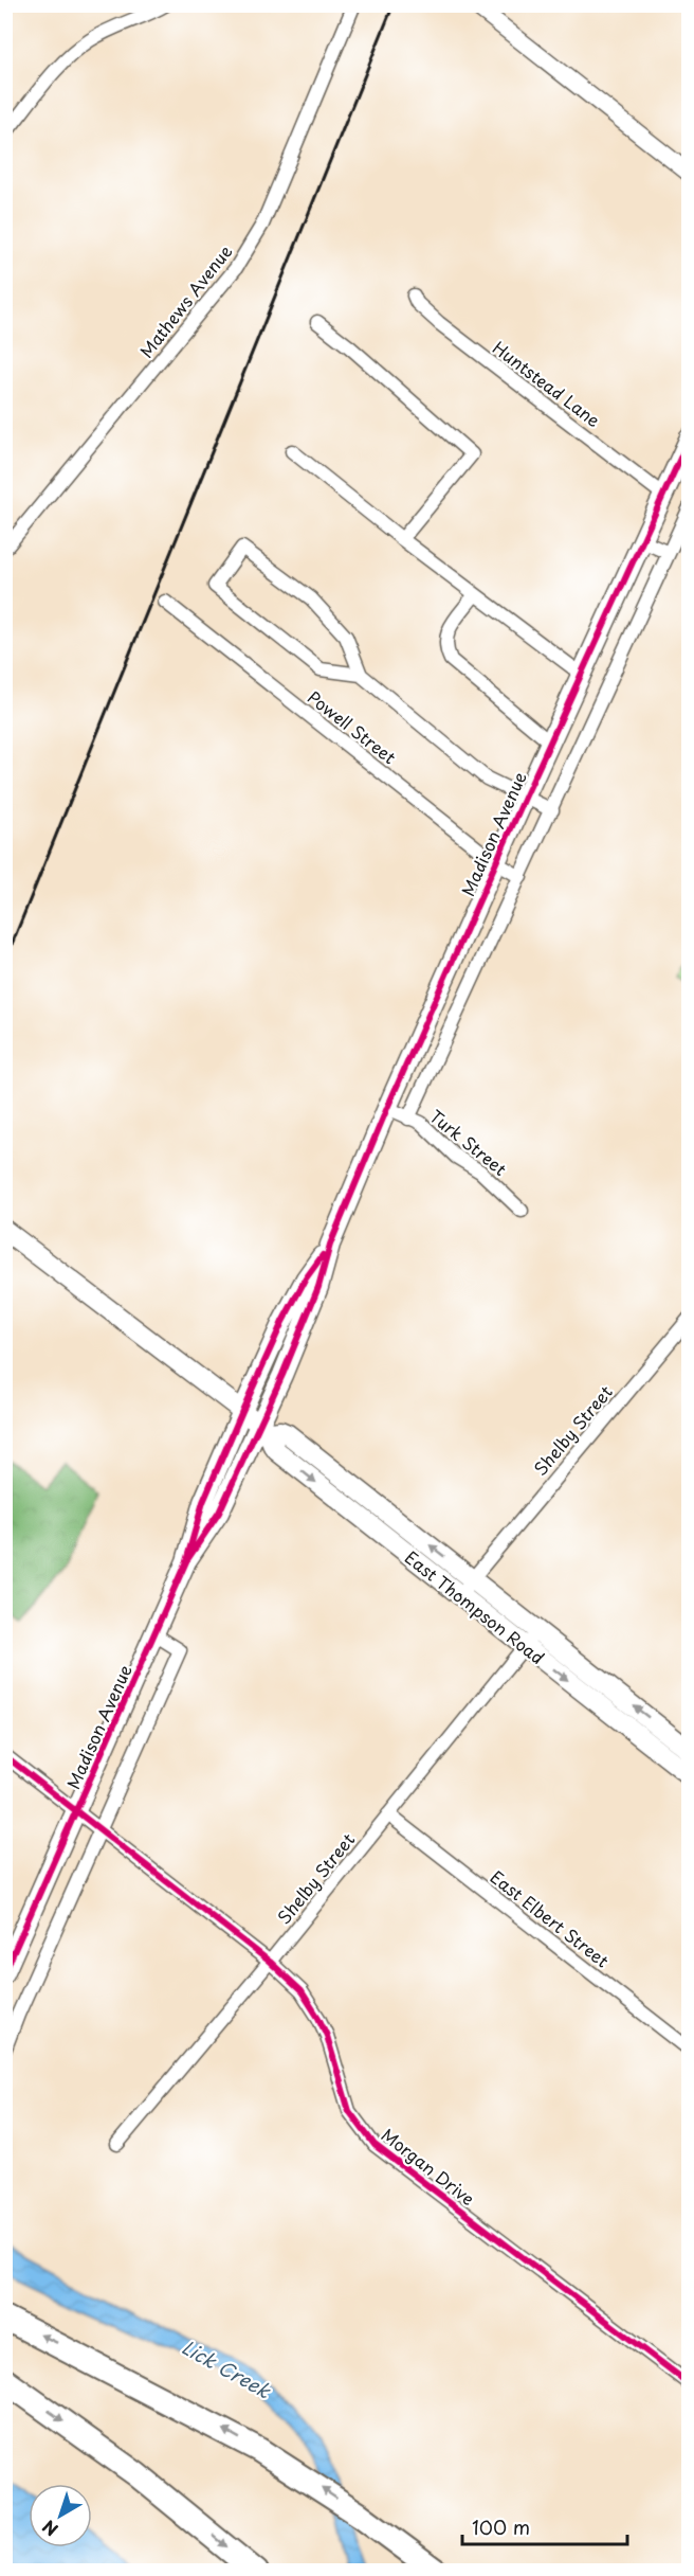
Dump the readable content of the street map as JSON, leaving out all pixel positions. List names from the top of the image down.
{
  "streets": {
    "main road": ["Madison Avenue", "East Thompson Road"],
    "street": [
      "Mathews Avenue",
      "Huntstead Lane",
      "Powell Street",
      "Turk Street",
      "Shelby Street",
      "East Elbert Street",
      "Morgan Drive"
    ]
  },
  "crossings": [
    ["Huntstead Lane", "Madison Avenue"],
    ["Powell Street", "Madison Avenue"],
    ["Madison Avenue", "Turk Street"],
    ["Madison Avenue", "East Thompson Road"],
    ["Madison Avenue", "Morgan Drive"],
    ["Shelby Street", "East Thompson Road"],
    ["Shelby Street", "East Elbert Street"],
    ["Shelby Street", "Morgan Drive"]
  ],
  "water": ["Lick Creek"],
  "scale_bar": "100 m",
  "north": "bottom left"
}
